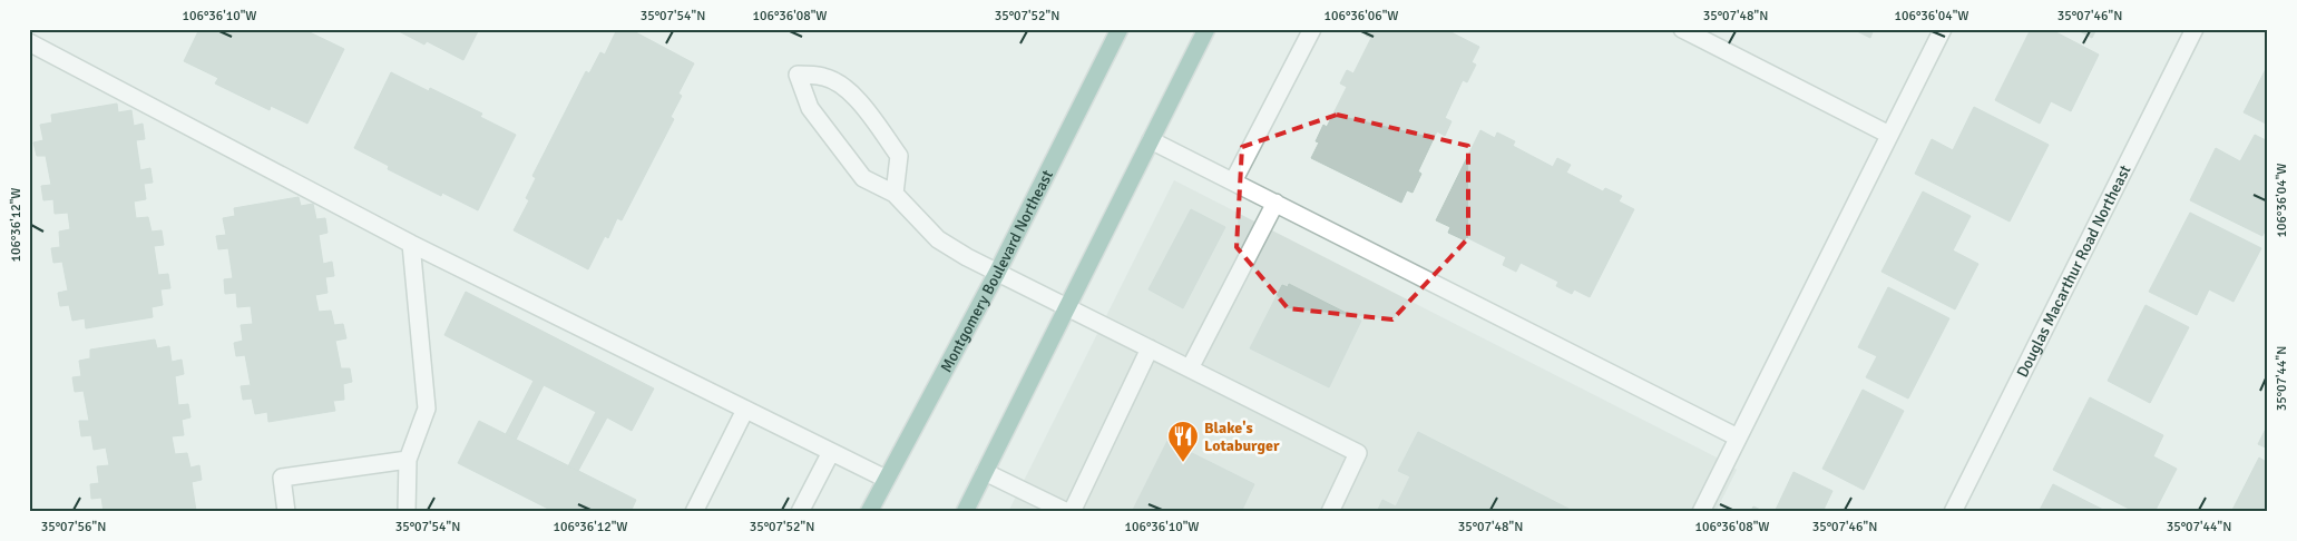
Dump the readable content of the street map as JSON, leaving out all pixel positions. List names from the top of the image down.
{
  "streets": {
    "main road": ["Montgomery Boulevard Northeast"],
    "street": ["Douglas Macarthur Road Northeast"]
  },
  "places": {
    "restaurant": ["Blake's Lotaburger"]
  },
  "coordinates": [
    "106°36'10\"W",
    "35°07'54\"N",
    "106°36'08\"W",
    "35°07'52\"N",
    "106°36'06\"W",
    "35°07'48\"N",
    "106°36'04\"W",
    "35°07'46\"N",
    "106°36'12\"W",
    "35°07'44\"N",
    "35°07'56\"N"
  ]
}
